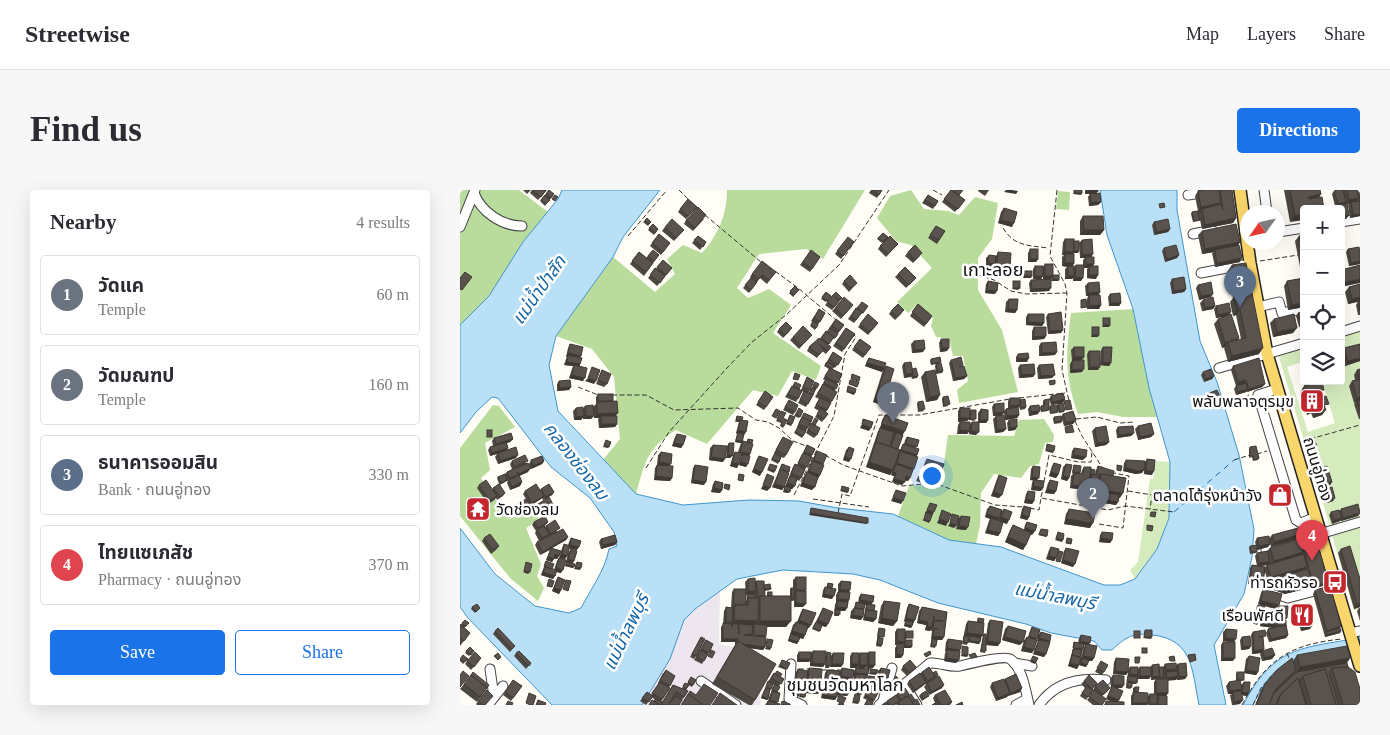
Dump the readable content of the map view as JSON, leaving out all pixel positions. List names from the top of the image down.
{
  "streets": {
    "main road": ["ถนนอู่ทอง"]
  },
  "districts": ["เกาะลอย", "ชุมชนวัดมหาโลก"],
  "water": ["แม่น้ำป่าสัก", "คลองช่องลม", "แม่น้ำลพบุรี"],
  "places": {
    "building": ["พลับพลาจตุรมุข"],
    "shop": ["ตลาดโต้รุ่งหน้าวัง"],
    "temple": ["วัดช่องลม"],
    "bus stop": ["ท่ารถหัวรอ"],
    "restaurant": ["เรือนพัศดี"]
  },
  "north": "bottom left",
  "page": {
    "header": "Streetwise",
    "nav": ["Map", "Layers", "Share"],
    "buttons": [
      "Directions",
      ["Save", "Share"]
    ],
    "title": "Find us",
    "heading": ["Nearby", "4 results"],
    "map_buttons": ["+", "−"],
    "list": [
      {
        "mark": "1",
        "name": "วัดแค",
        "note": "Temple",
        "value": "60 m"
      },
      {
        "mark": "2",
        "name": "วัดมณฑป",
        "note": "Temple",
        "value": "160 m"
      },
      {
        "mark": "3",
        "name": "ธนาคารออมสิน",
        "note": "Bank · ถนนอู่ทอง",
        "value": "330 m"
      },
      {
        "mark": "4",
        "name": "ไทยแซเภสัช",
        "note": "Pharmacy · ถนนอู่ทอง",
        "value": "370 m"
      }
    ],
    "pins": [
      "3",
      "1",
      "2",
      "4"
    ]
  }
}
